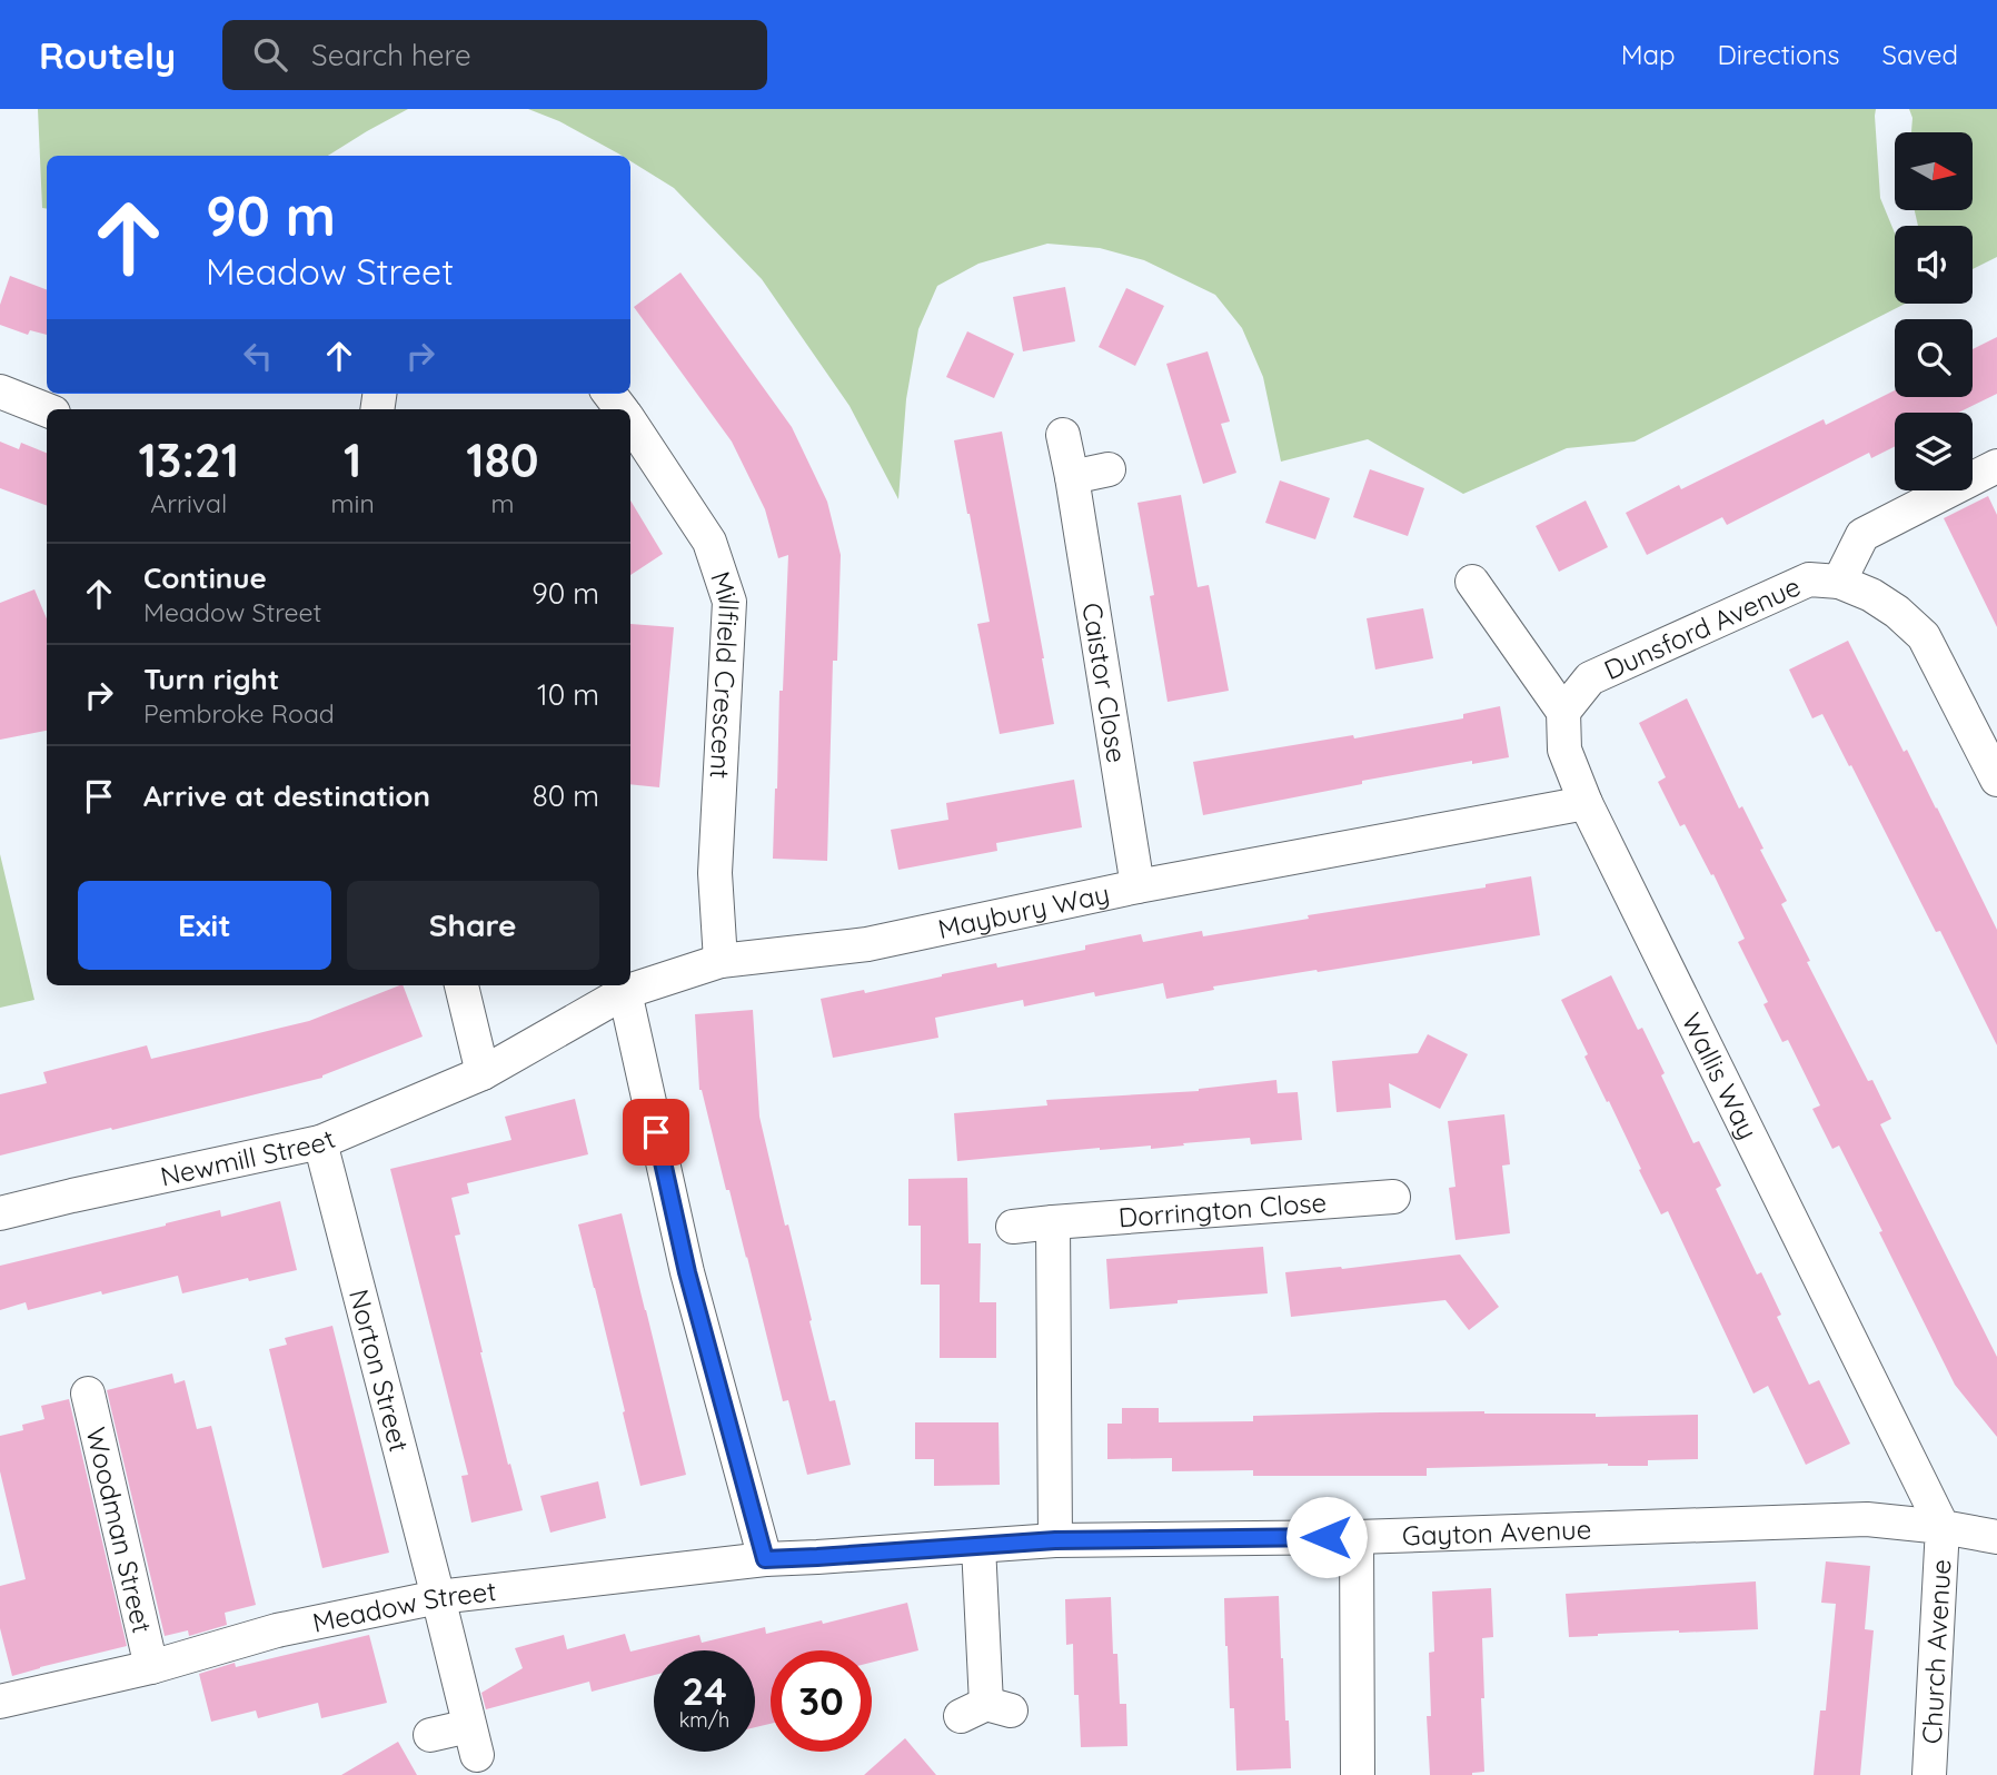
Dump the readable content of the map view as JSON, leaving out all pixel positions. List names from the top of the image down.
{
  "streets": {
    "street": [
      "Dunsford Avenue",
      "Millfield Crescent",
      "Caistor Close",
      "Maybury Way",
      "Wallis Way",
      "Newmill Street",
      "Dorrington Close",
      "Norton Street",
      "Woodman Street",
      "Gayton Avenue",
      "Meadow Street",
      "Church Avenue"
    ]
  },
  "crossings": [
    ["Dunsford Avenue", "Wallis Way"],
    ["Millfield Crescent", "Maybury Way"],
    ["Caistor Close", "Maybury Way"],
    ["Maybury Way", "Wallis Way"],
    ["Maybury Way", "Newmill Street"],
    ["Wallis Way", "Gayton Avenue"],
    ["Wallis Way", "Church Avenue"],
    ["Newmill Street", "Norton Street"],
    ["Norton Street", "Meadow Street"],
    ["Woodman Street", "Meadow Street"],
    ["Gayton Avenue", "Meadow Street"],
    ["Gayton Avenue", "Church Avenue"]
  ],
  "north": "right",
  "page": {
    "header": "Routely",
    "search": "Search here",
    "nav": ["Map", "Directions", "Saved"],
    "turn": ["90 m", "Meadow Street"],
    "eta": [
      "13:21",
      "Arrival",
      "1",
      "min",
      "180",
      "m"
    ],
    "list": [
      {
        "name": "Continue",
        "note": "Meadow Street",
        "value": "90 m"
      },
      {
        "name": "Turn right",
        "note": "Pembroke Road",
        "value": "10 m"
      },
      {
        "name": "Arrive at destination",
        "value": "80 m"
      }
    ],
    "buttons": ["Exit", "Share"],
    "speed": "24 km/h",
    "limit": "30"
  }
}
